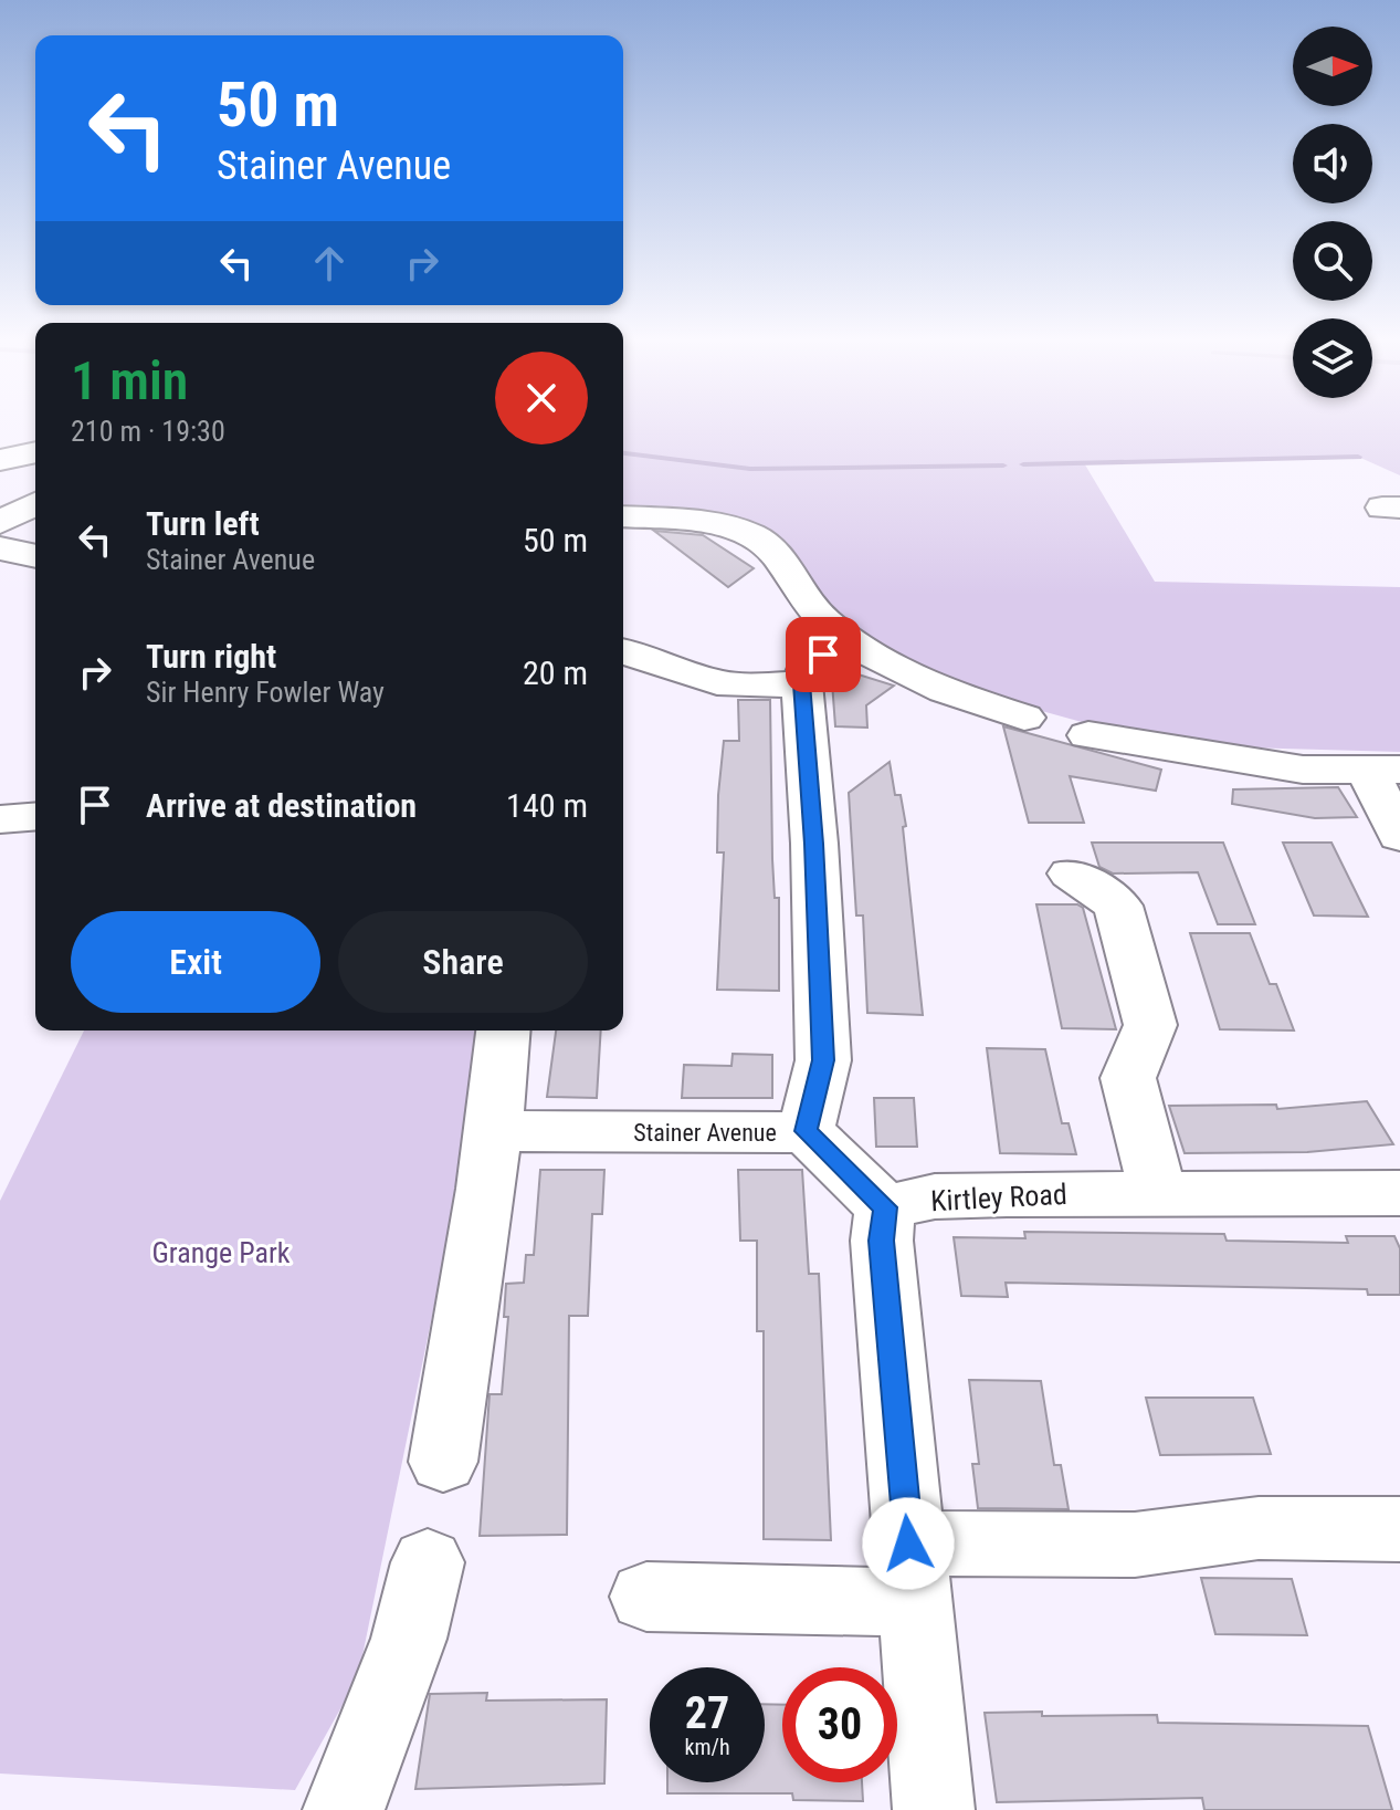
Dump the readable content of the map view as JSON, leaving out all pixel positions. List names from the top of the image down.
{
  "streets": {
    "street": ["Stainer Avenue", "Kirtley Road"]
  },
  "crossings": [
    ["Stainer Avenue", "Kirtley Road"]
  ],
  "parks": ["Grange Park"],
  "north": "right",
  "page": {
    "turn": ["50 m", "Stainer Avenue"],
    "heading": ["1 min", "210 m · 19:30"],
    "list": [
      {
        "name": "Turn left",
        "note": "Stainer Avenue",
        "value": "50 m"
      },
      {
        "name": "Turn right",
        "note": "Sir Henry Fowler Way",
        "value": "20 m"
      },
      {
        "name": "Arrive at destination",
        "value": "140 m"
      }
    ],
    "buttons": ["Exit", "Share"],
    "speed": "27 km/h",
    "limit": "30"
  }
}
